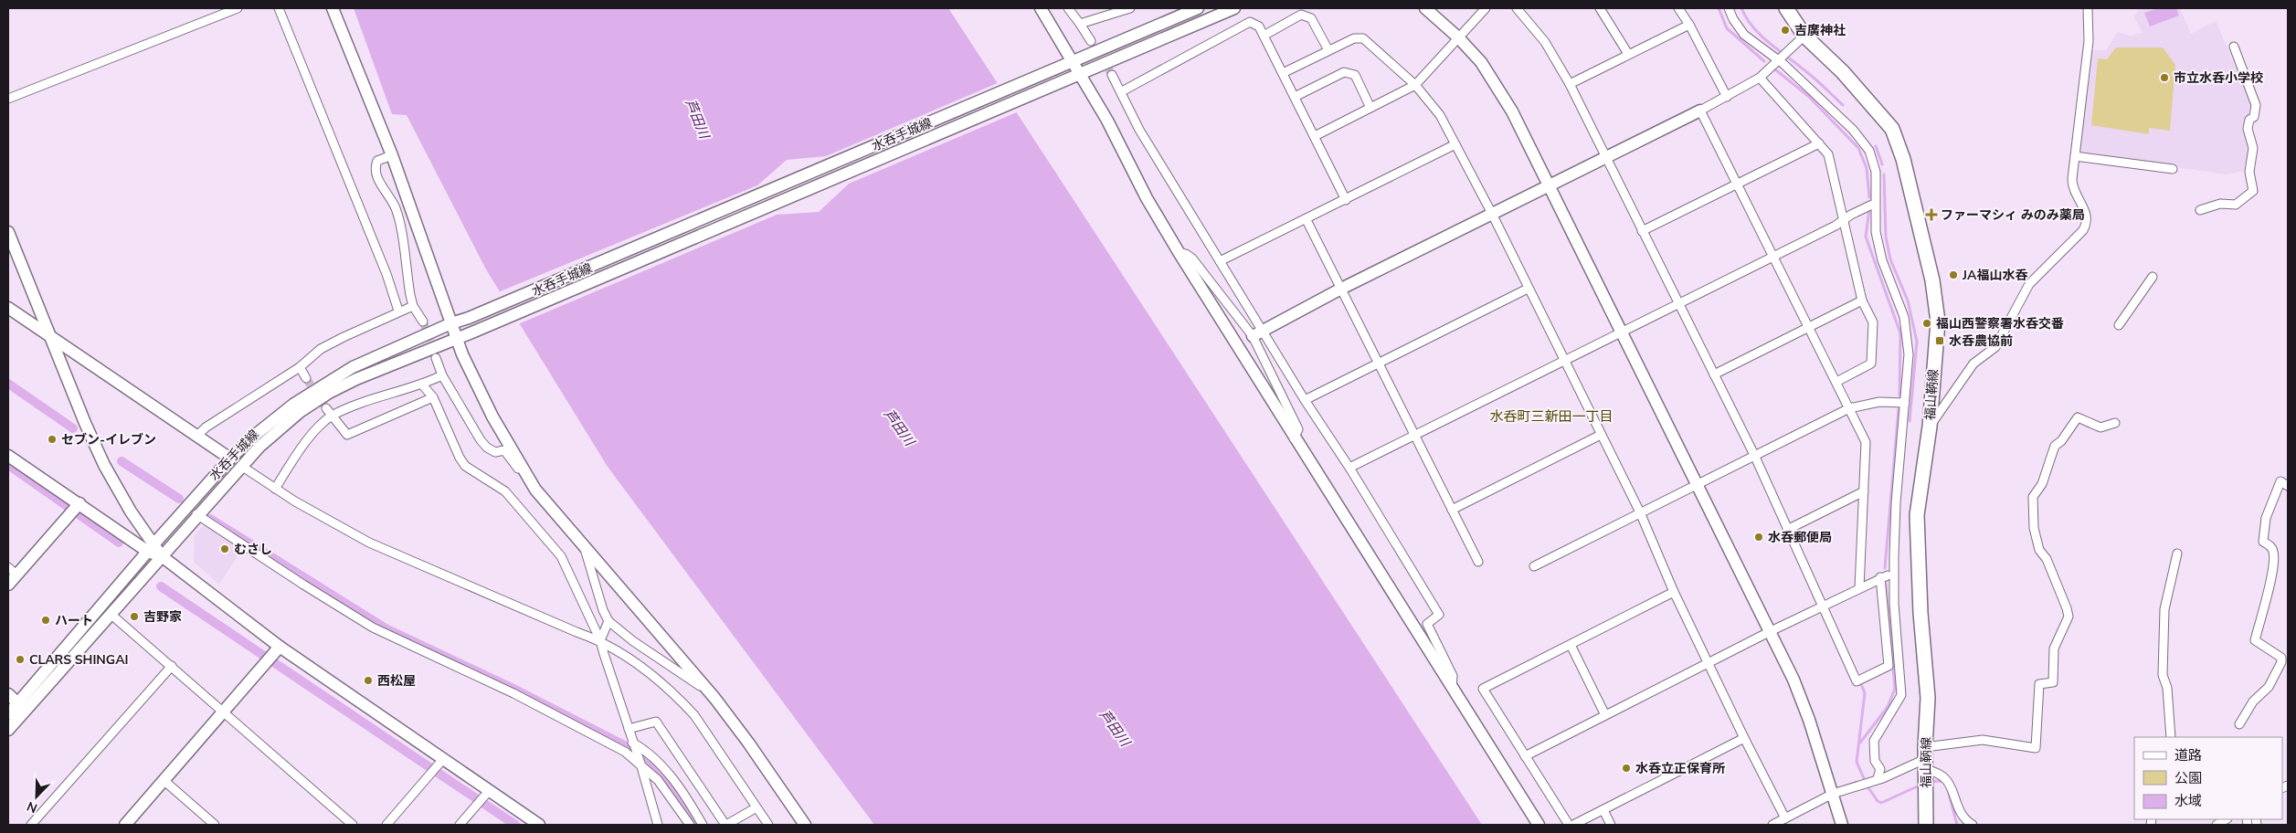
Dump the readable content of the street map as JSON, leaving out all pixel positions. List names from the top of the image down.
{
  "streets": {
    "main road": ["福山鞆線"],
    "street": ["水呑手城線"]
  },
  "districts": ["水呑町三新田一丁目"],
  "water": ["芦田川"],
  "places": {
    "other": [
      "吉廣神社",
      "市立水呑小学校",
      "JA福山水呑",
      "福山西警察署水呑交番",
      "セブン-イレブン",
      "水呑郵便局",
      "むさし",
      "吉野家",
      "ハート",
      "CLARS SHINGAI",
      "西松屋",
      "水呑立正保育所"
    ],
    "health": ["ファーマシィ みのみ薬局"],
    "transit": ["水呑農協前"]
  },
  "legend": ["道路", "公園", "水域"],
  "north": "bottom left"
}
